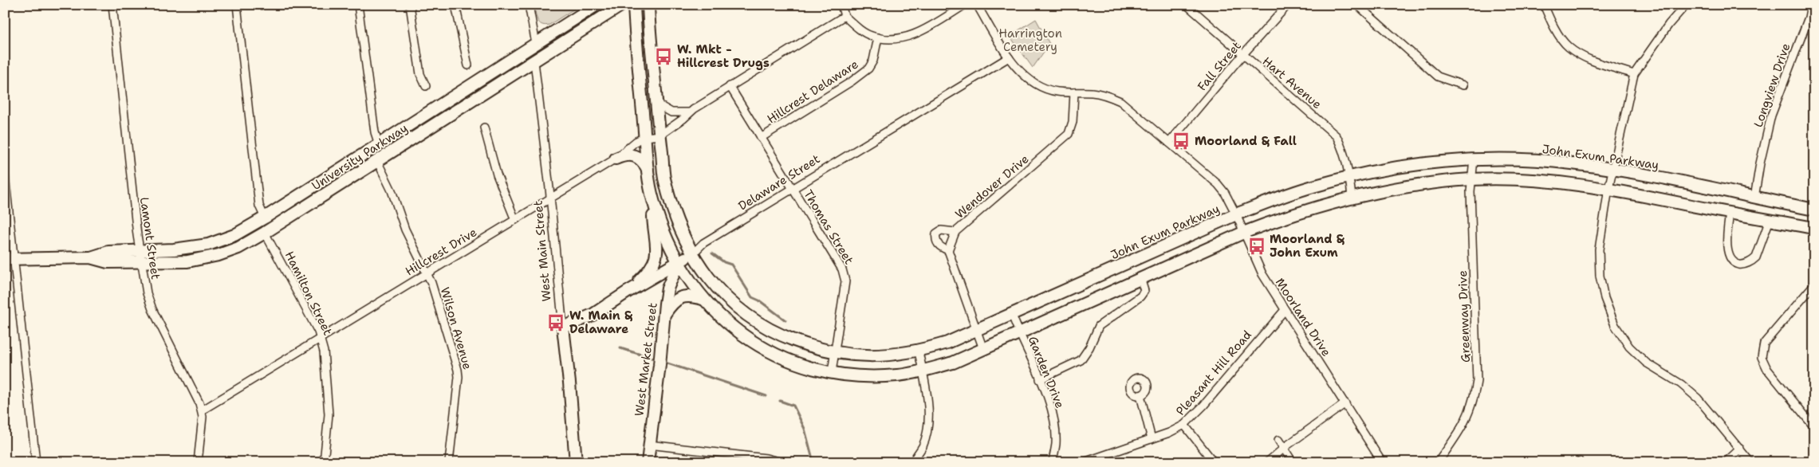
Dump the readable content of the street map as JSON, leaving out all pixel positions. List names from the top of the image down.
{
  "streets": {
    "main road": [
      "University Parkway",
      "John Exum Parkway",
      "Delaware Street",
      "West Main Street",
      "West Market Street"
    ],
    "street": [
      "Fall Street",
      "Hart Avenue",
      "Longview Drive",
      "Hillcrest Delaware",
      "Wendover Drive",
      "Thomas Street",
      "Lamont Street",
      "Hillcrest Drive",
      "Hamilton Street",
      "Greenway Drive",
      "Moorland Drive",
      "Wilson Avenue",
      "Garden Drive",
      "Pleasant Hill Road"
    ]
  },
  "crossings": [
    ["Fall Street", "Hart Avenue"],
    ["Fall Street", "Moorland Drive"],
    ["Hart Avenue", "John Exum Parkway"],
    ["Longview Drive", "John Exum Parkway"],
    ["Hillcrest Delaware", "Thomas Street"],
    ["University Parkway", "Lamont Street"],
    ["University Parkway", "West Main Street"],
    ["University Parkway", "Hamilton Street"],
    ["University Parkway", "Wilson Avenue"],
    ["John Exum Parkway", "Delaware Street"],
    ["John Exum Parkway", "Thomas Street"],
    ["John Exum Parkway", "Hillcrest Drive"],
    ["John Exum Parkway", "Greenway Drive"],
    ["John Exum Parkway", "Moorland Drive"],
    ["John Exum Parkway", "Garden Drive"],
    ["Delaware Street", "Thomas Street"],
    ["Delaware Street", "West Main Street"],
    ["Delaware Street", "Moorland Drive"],
    ["Delaware Street", "West Market Street"],
    ["Wendover Drive", "Moorland Drive"],
    ["Thomas Street", "Hillcrest Drive"],
    ["Lamont Street", "Hillcrest Drive"],
    ["West Main Street", "Hillcrest Drive"],
    ["Hillcrest Drive", "Hamilton Street"],
    ["Hillcrest Drive", "Wilson Avenue"],
    ["Moorland Drive", "Pleasant Hill Road"]
  ],
  "parks": ["Harrington Cemetery"],
  "places": {
    "bus stop": [
      "W. Mkt - Hillcrest Drugs",
      "Moorland & Fall",
      "Moorland & John Exum",
      "W. Main & Delaware"
    ]
  }
}
